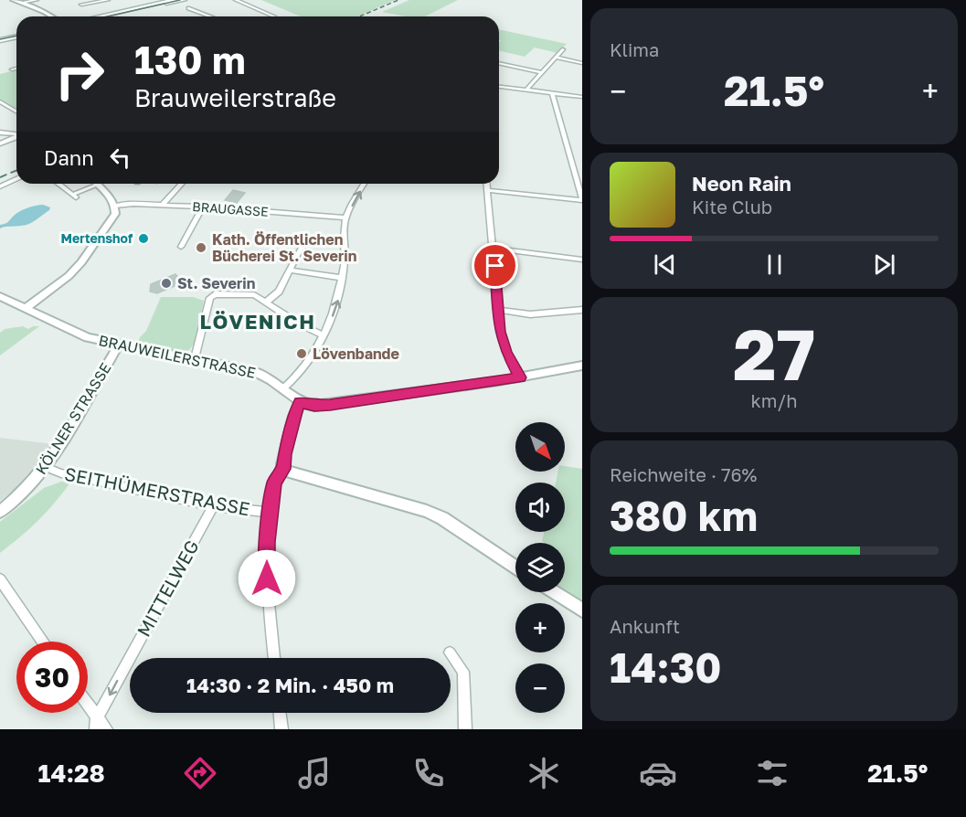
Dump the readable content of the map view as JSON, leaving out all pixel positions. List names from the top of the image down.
{
  "streets": {
    "street": [
      "BRAUGASSE",
      "BRAUWEILERSTRASSE",
      "KÖLNER STRASSE",
      "SEITHÜMERSTRASSE",
      "MITTELWEG"
    ]
  },
  "crossings": [
    ["BRAUWEILERSTRASSE", "KÖLNER STRASSE"],
    ["KÖLNER STRASSE", "SEITHÜMERSTRASSE"],
    ["SEITHÜMERSTRASSE", "MITTELWEG"]
  ],
  "one_way": ["MITTELWEG"],
  "districts": ["LÖVENICH"],
  "places": [
    "Mertenshof",
    "Kath. Öffentlichen Bücherei St. Severin",
    "St. Severin",
    "Lövenbande"
  ],
  "north": "bottom right",
  "page": {
    "tile": [
      "Klima",
      ["27", "km/h"],
      ["Reichweite · 76%", "380 km"],
      ["Ankunft", "14:30"]
    ],
    "turn": ["130 m", "Brauweilerstraße"],
    "heat": ["−", "21.5°", "+"],
    "then": "Dann",
    "song": ["Neon Rain", "Kite Club"],
    "map_buttons": ["+", "−"],
    "limit": "30",
    "trip": "14:30 · 2 Min. · 450 m",
    "tabs": ["14:28", "21.5°"]
  }
}
